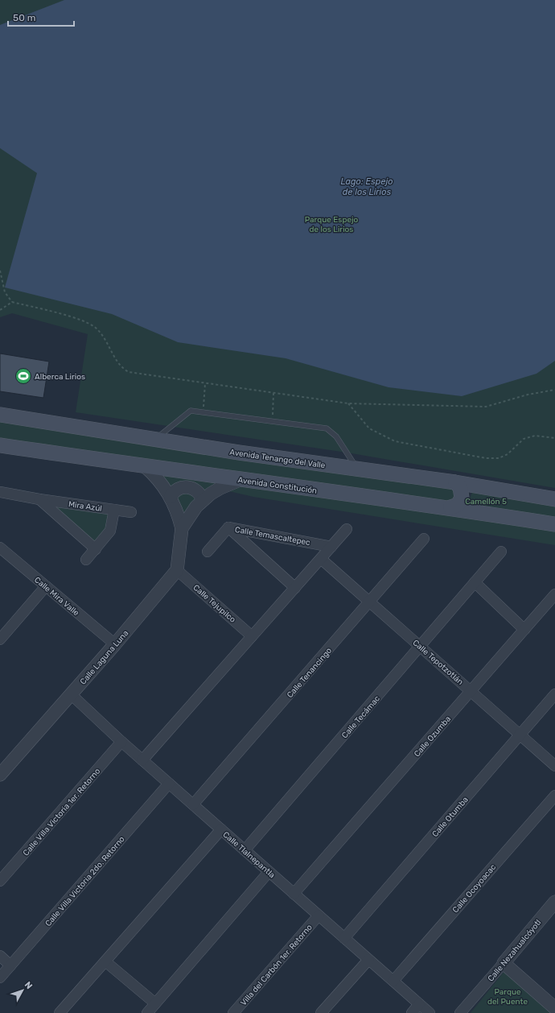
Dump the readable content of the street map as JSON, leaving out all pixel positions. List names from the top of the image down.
{
  "streets": {
    "main road": ["Avenida Tenango del Valle", "Avenida Constitución"],
    "street": [
      "Mira Azúl",
      "Calle Temascaltepec",
      "Calle Mira Valle",
      "Calle Tejupilco",
      "Calle Laguna Luna",
      "Calle Tepotzotlán",
      "Calle Tenancingo",
      "Calle Tecámac",
      "Calle Ozumba",
      "Calle Villa Victoria 1er. Retorno",
      "Calle Otumba",
      "Calle Tlalnepantla",
      "Calle Villa Victoria 2do. Retorno",
      "Calle Ocoyoacac",
      "Calle Nezahualcóyotl",
      "Villa del Carbón 1er. Retorno"
    ]
  },
  "crossings": [
    ["Calle Mira Valle", "Calle Laguna Luna"],
    ["Calle Tejupilco", "Calle Laguna Luna"],
    ["Calle Laguna Luna", "Calle Tlalnepantla"],
    ["Calle Tepotzotlán", "Calle Tenancingo"],
    ["Calle Tepotzotlán", "Calle Tecámac"],
    ["Calle Tepotzotlán", "Calle Ozumba"],
    ["Calle Tepotzotlán", "Calle Otumba"],
    ["Calle Tenancingo", "Calle Tlalnepantla"],
    ["Calle Tecámac", "Calle Tlalnepantla"],
    ["Calle Ozumba", "Calle Tlalnepantla"],
    ["Calle Villa Victoria 1er. Retorno", "Calle Tlalnepantla"],
    ["Calle Otumba", "Calle Tlalnepantla"],
    ["Calle Tlalnepantla", "Calle Villa Victoria 2do. Retorno"],
    ["Calle Tlalnepantla", "Calle Ocoyoacac"],
    ["Calle Tlalnepantla", "Villa del Carbón 1er. Retorno"]
  ],
  "water": ["Lago: Espejo de los Lirios"],
  "parks": ["Parque Espejo de los Lirios", "Camellón 5", "Parque del Puente"],
  "places": {
    "sports": ["Alberca Lirios"]
  },
  "scale_bar": "50 m",
  "north": "top right"
}
